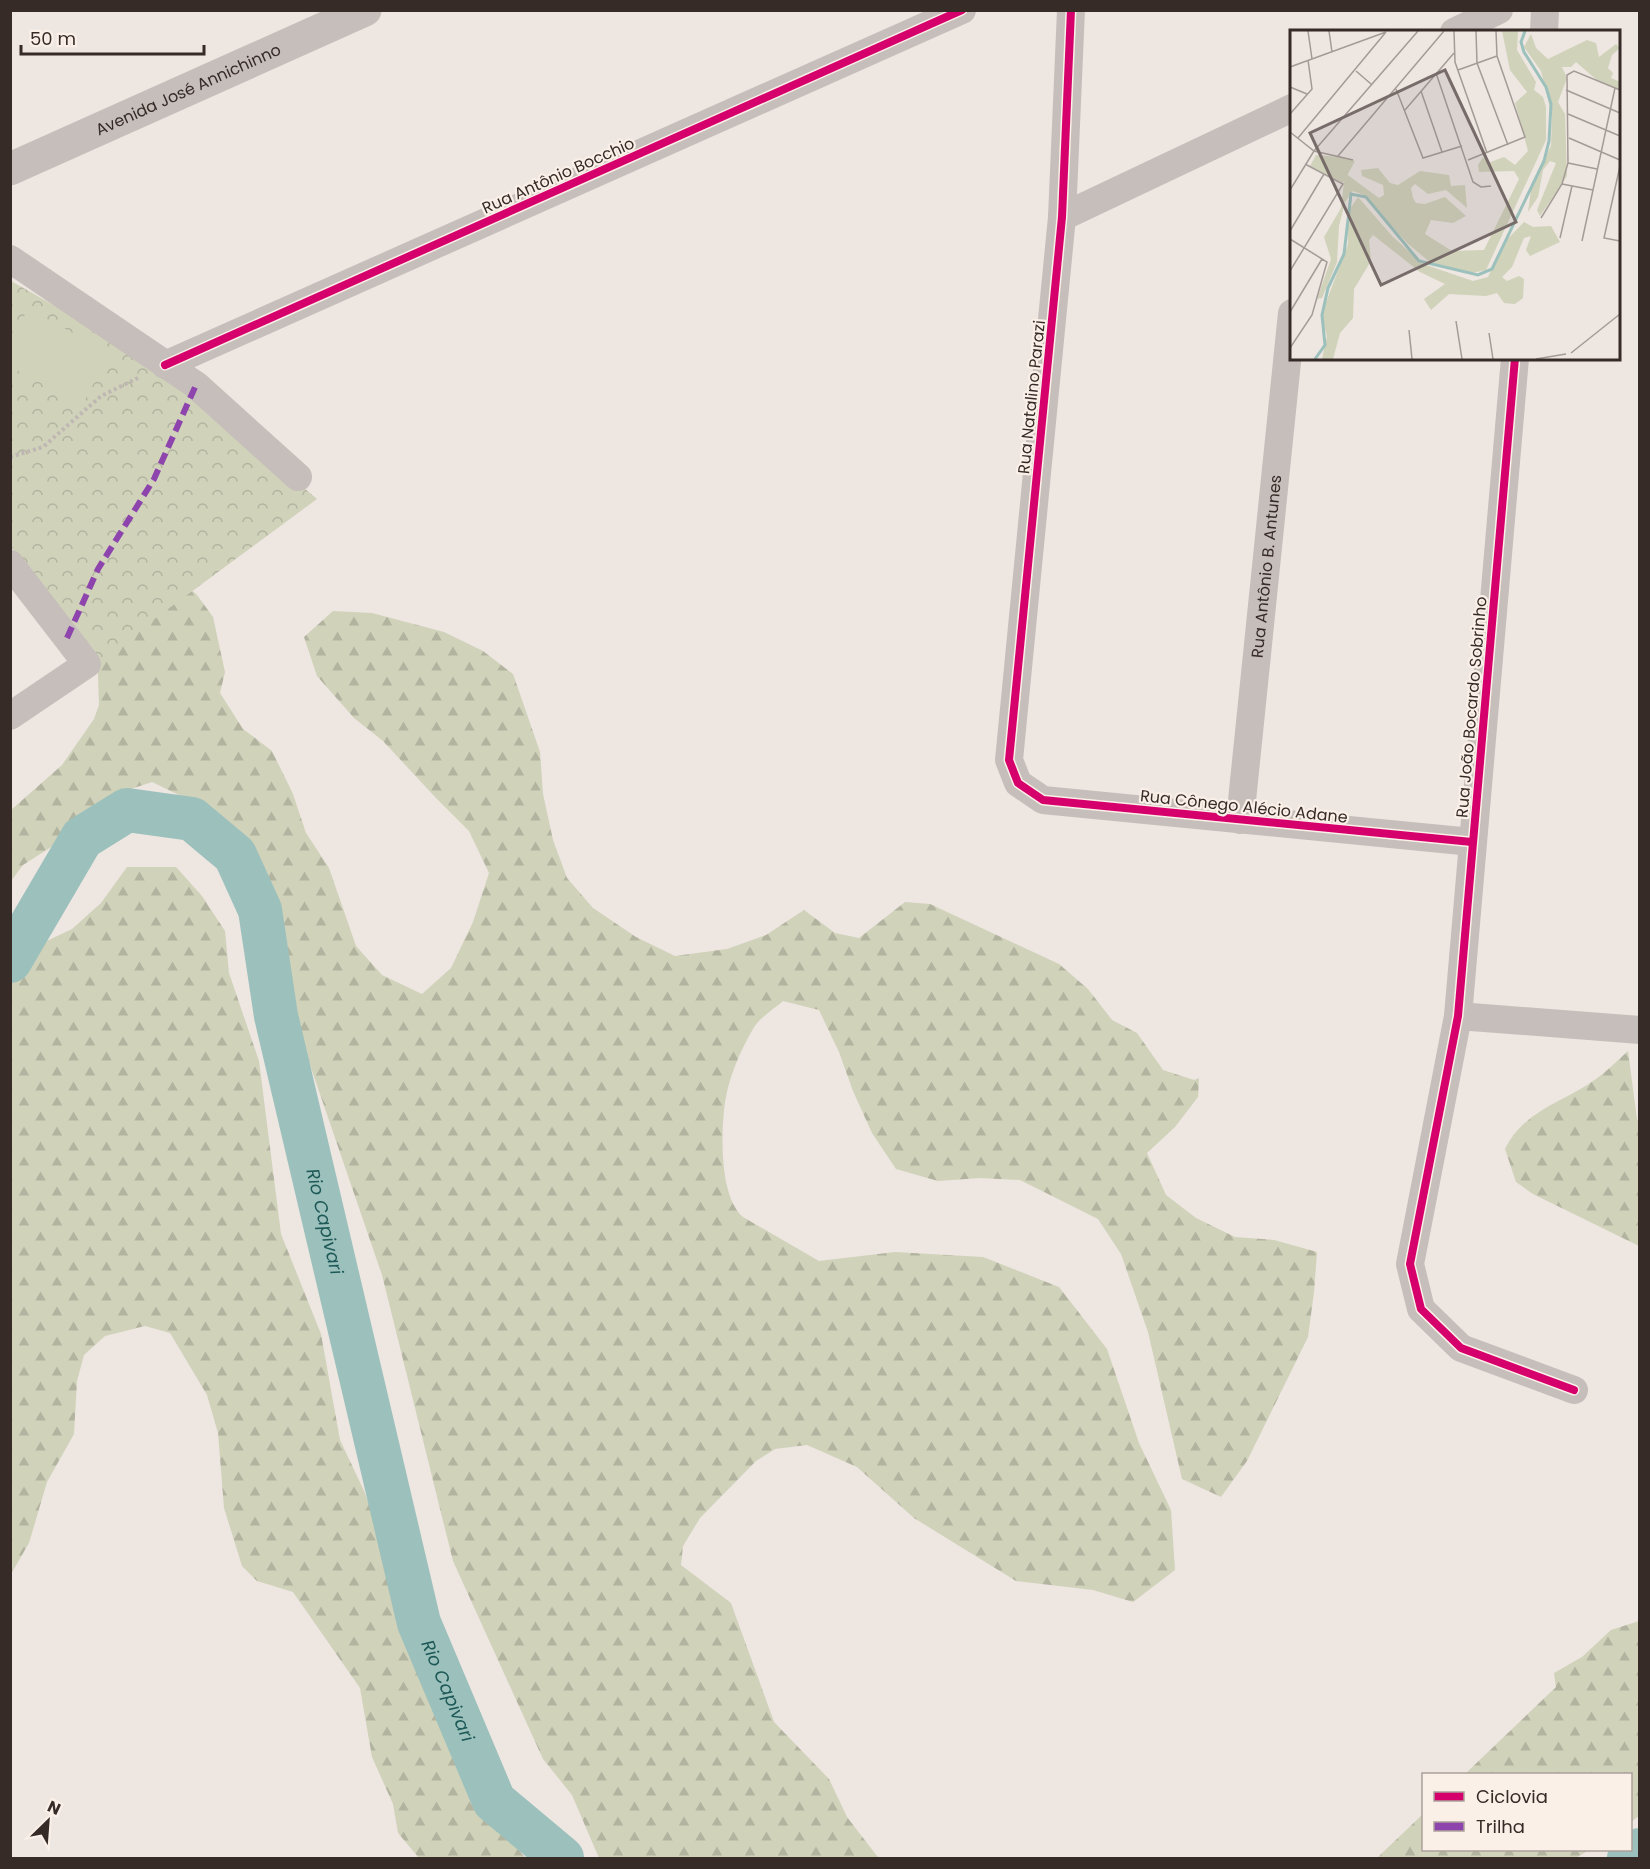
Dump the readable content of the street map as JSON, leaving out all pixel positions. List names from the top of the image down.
{
  "streets": {
    "street": [
      "Avenida José Annichinno",
      "Rua Antônio Bocchio",
      "Rua Natalino Parazi",
      "Rua Antônio B. Antunes",
      "Rua João Bocardo Sobrinho",
      "Rua Cônego Alécio Adane"
    ]
  },
  "crossings": [
    ["Rua Natalino Parazi", "Rua Cônego Alécio Adane"],
    ["Rua Antônio B. Antunes", "Rua Cônego Alécio Adane"],
    ["Rua João Bocardo Sobrinho", "Rua Cônego Alécio Adane"]
  ],
  "water": ["Rio Capivari"],
  "legend": ["Ciclovia", "Trilha"],
  "scale_bar": "50 m",
  "north": "top right"
}
